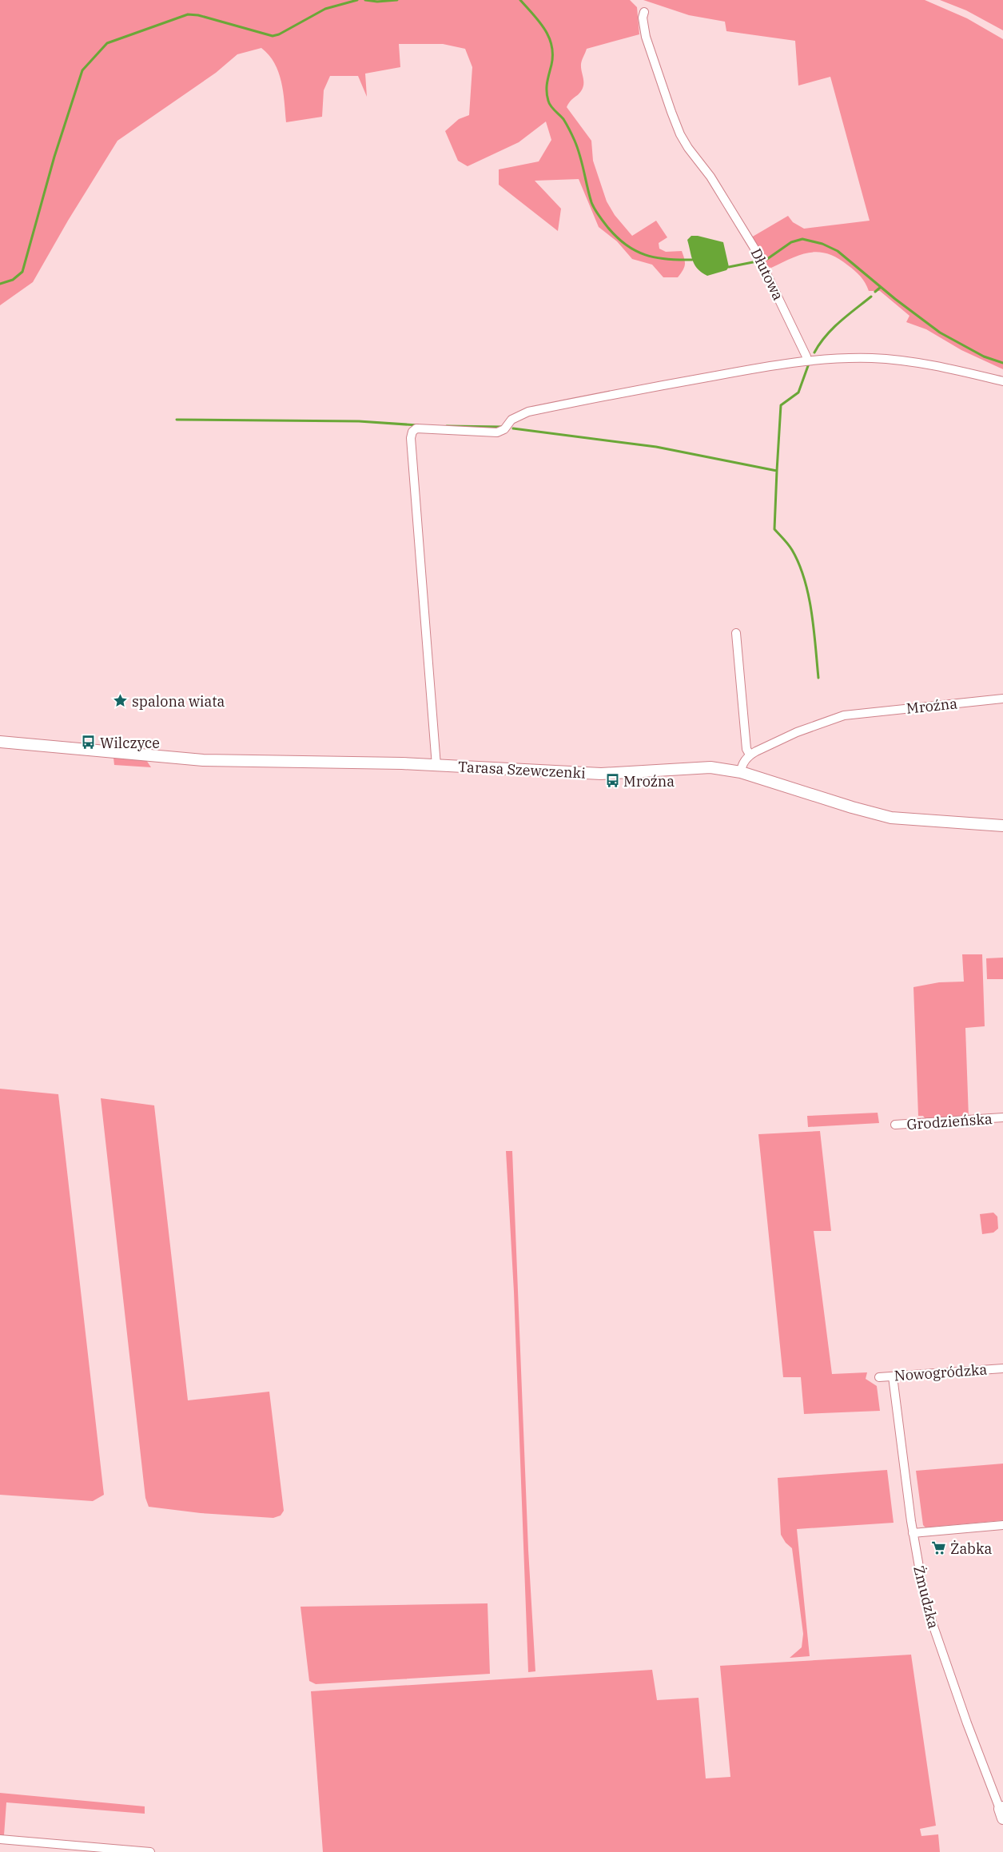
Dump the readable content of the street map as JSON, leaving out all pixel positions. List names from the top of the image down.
{
  "streets": {
    "street": [
      "Dłutowa",
      "Mroźna",
      "Tarasa Szewczenki",
      "Grodzieńska",
      "Nowogródzka",
      "Żmudzka"
    ]
  },
  "crossings": [
    ["Nowogródzka", "Żmudzka"]
  ],
  "places": {
    "place": ["spalona wiata"],
    "bus stop": ["Wilczyce", "Mroźna"],
    "supermarket": ["Żabka"]
  }
}
